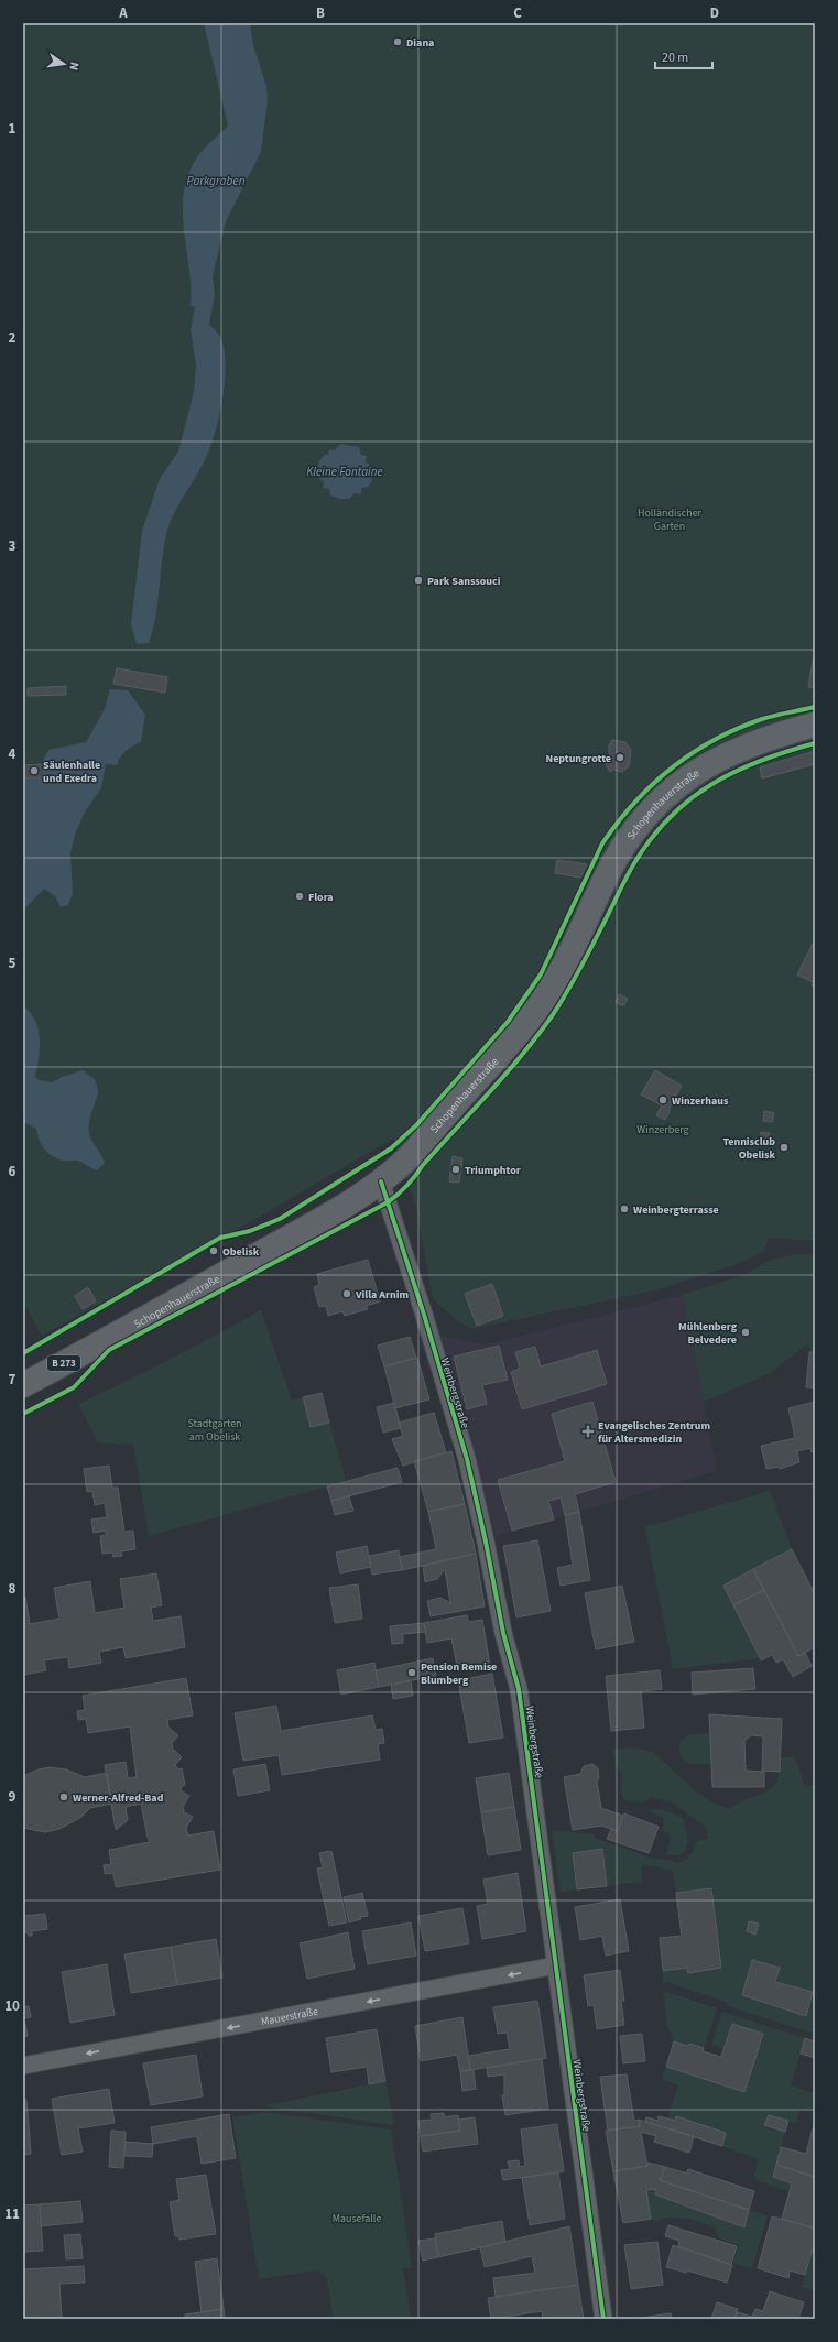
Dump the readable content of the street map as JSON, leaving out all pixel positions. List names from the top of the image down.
{
  "streets": {
    "main road": ["Schopenhauerstraße", "B 273"],
    "street": ["Weinbergstraße", "Mauerstraße"]
  },
  "crossings": [
    ["Schopenhauerstraße", "Weinbergstraße"],
    ["Weinbergstraße", "Mauerstraße"]
  ],
  "one_way": ["Mauerstraße"],
  "water": ["Parkgraben", "Kleine Fontaine"],
  "parks": [
    "Holländischer Garten",
    "Winzerberg",
    "Stadtgarten am Obelisk",
    "Mausefalle"
  ],
  "places": {
    "other": [
      "Diana",
      "Park Sanssouci",
      "Neptungrotte",
      "Säulenhalle und Exedra",
      "Flora",
      "Winzerhaus",
      "Tennisclub Obelisk",
      "Triumphtor",
      "Weinbergterrasse",
      "Obelisk",
      "Villa Arnim",
      "Mühlenberg Belvedere",
      "Pension Remise Blumberg",
      "Werner-Alfred-Bad"
    ],
    "health": ["Evangelisches Zentrum für Altersmedizin"]
  },
  "scale_bar": "20 m",
  "north": "right",
  "grid": {
    "columns": [
      "A",
      "B",
      "C",
      "D"
    ],
    "rows": [
      "1",
      "2",
      "3",
      "4",
      "5",
      "6",
      "7",
      "8",
      "9",
      "10",
      "11"
    ]
  }
}
